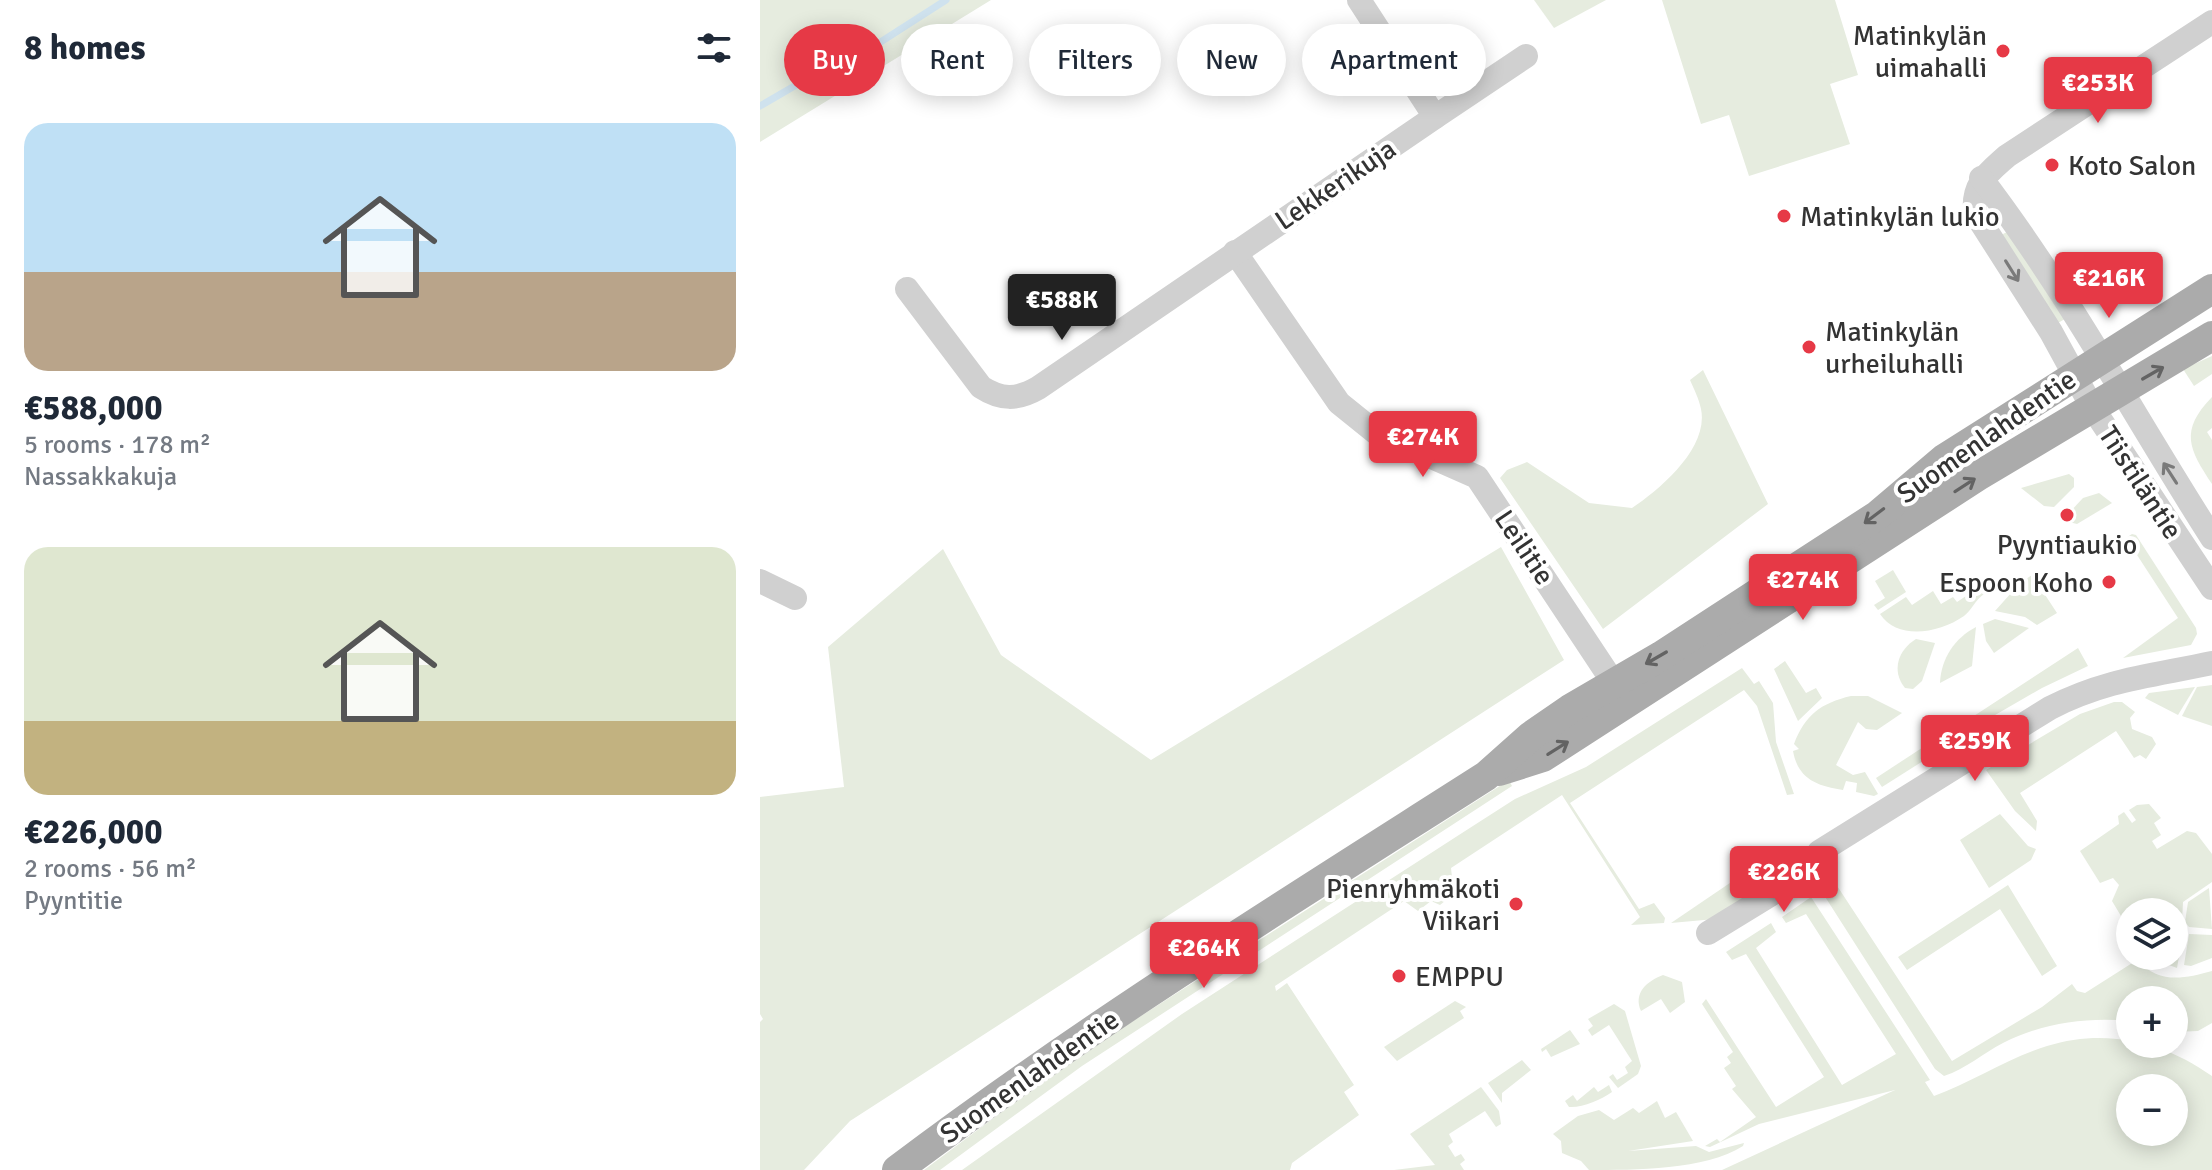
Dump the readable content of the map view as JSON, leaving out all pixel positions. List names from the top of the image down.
{
  "streets": {
    "main road": ["Suomenlahdentie"],
    "street": ["Lekkerikuja", "Tiistiläntie", "Leilitie"]
  },
  "crossings": [
    ["Lekkerikuja", "Leilitie"],
    ["Suomenlahdentie", "Tiistiläntie"],
    ["Suomenlahdentie", "Leilitie"]
  ],
  "places": [
    "Matinkylän uimahalli",
    "Koto Salon",
    "Matinkylän lukio",
    "Matinkylän urheiluhalli",
    "Pyyntiaukio",
    "Espoon Koho",
    "Pienryhmäkoti Viikari",
    "EMPPU"
  ],
  "page": {
    "heading": "8 homes",
    "chip": [
      "Buy",
      "Rent",
      "Filters",
      "New",
      "Apartment"
    ],
    "price": [
      "€253K",
      "€216K",
      "€588K",
      "€274K",
      "€274K",
      "€259K",
      "€226K",
      "€264K"
    ],
    "list": [
      {
        "name": "€588,000",
        "note": "5 rooms · 178 m² · Nassakkakuja"
      },
      {
        "name": "€226,000",
        "note": "2 rooms · 56 m² · Pyyntitie"
      }
    ],
    "map_buttons": ["+", "−"]
  }
}
